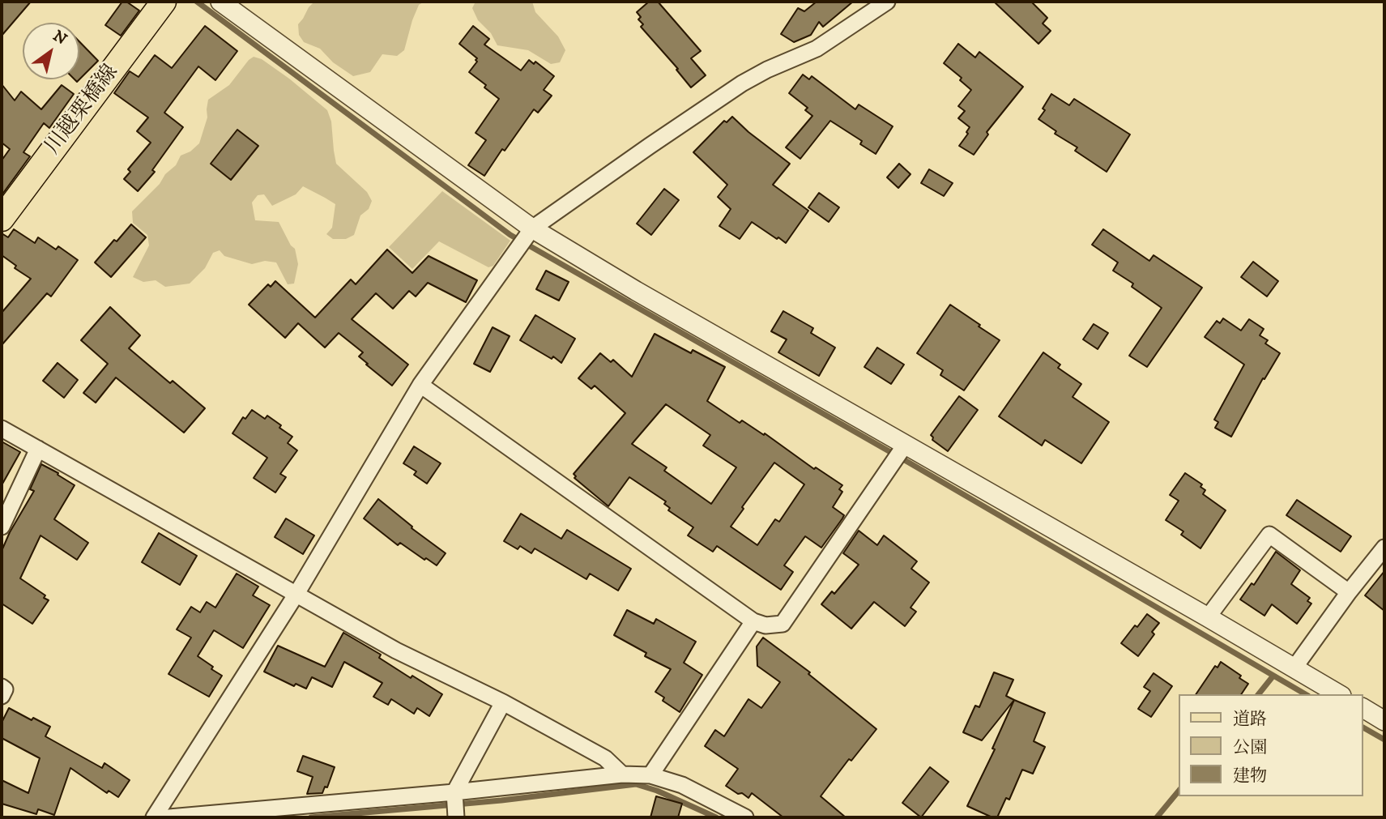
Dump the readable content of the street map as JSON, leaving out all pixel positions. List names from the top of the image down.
{
  "streets": {
    "main road": ["川越栗橋線"]
  },
  "legend": ["道路", "公園", "建物"],
  "north": "top right"
}
